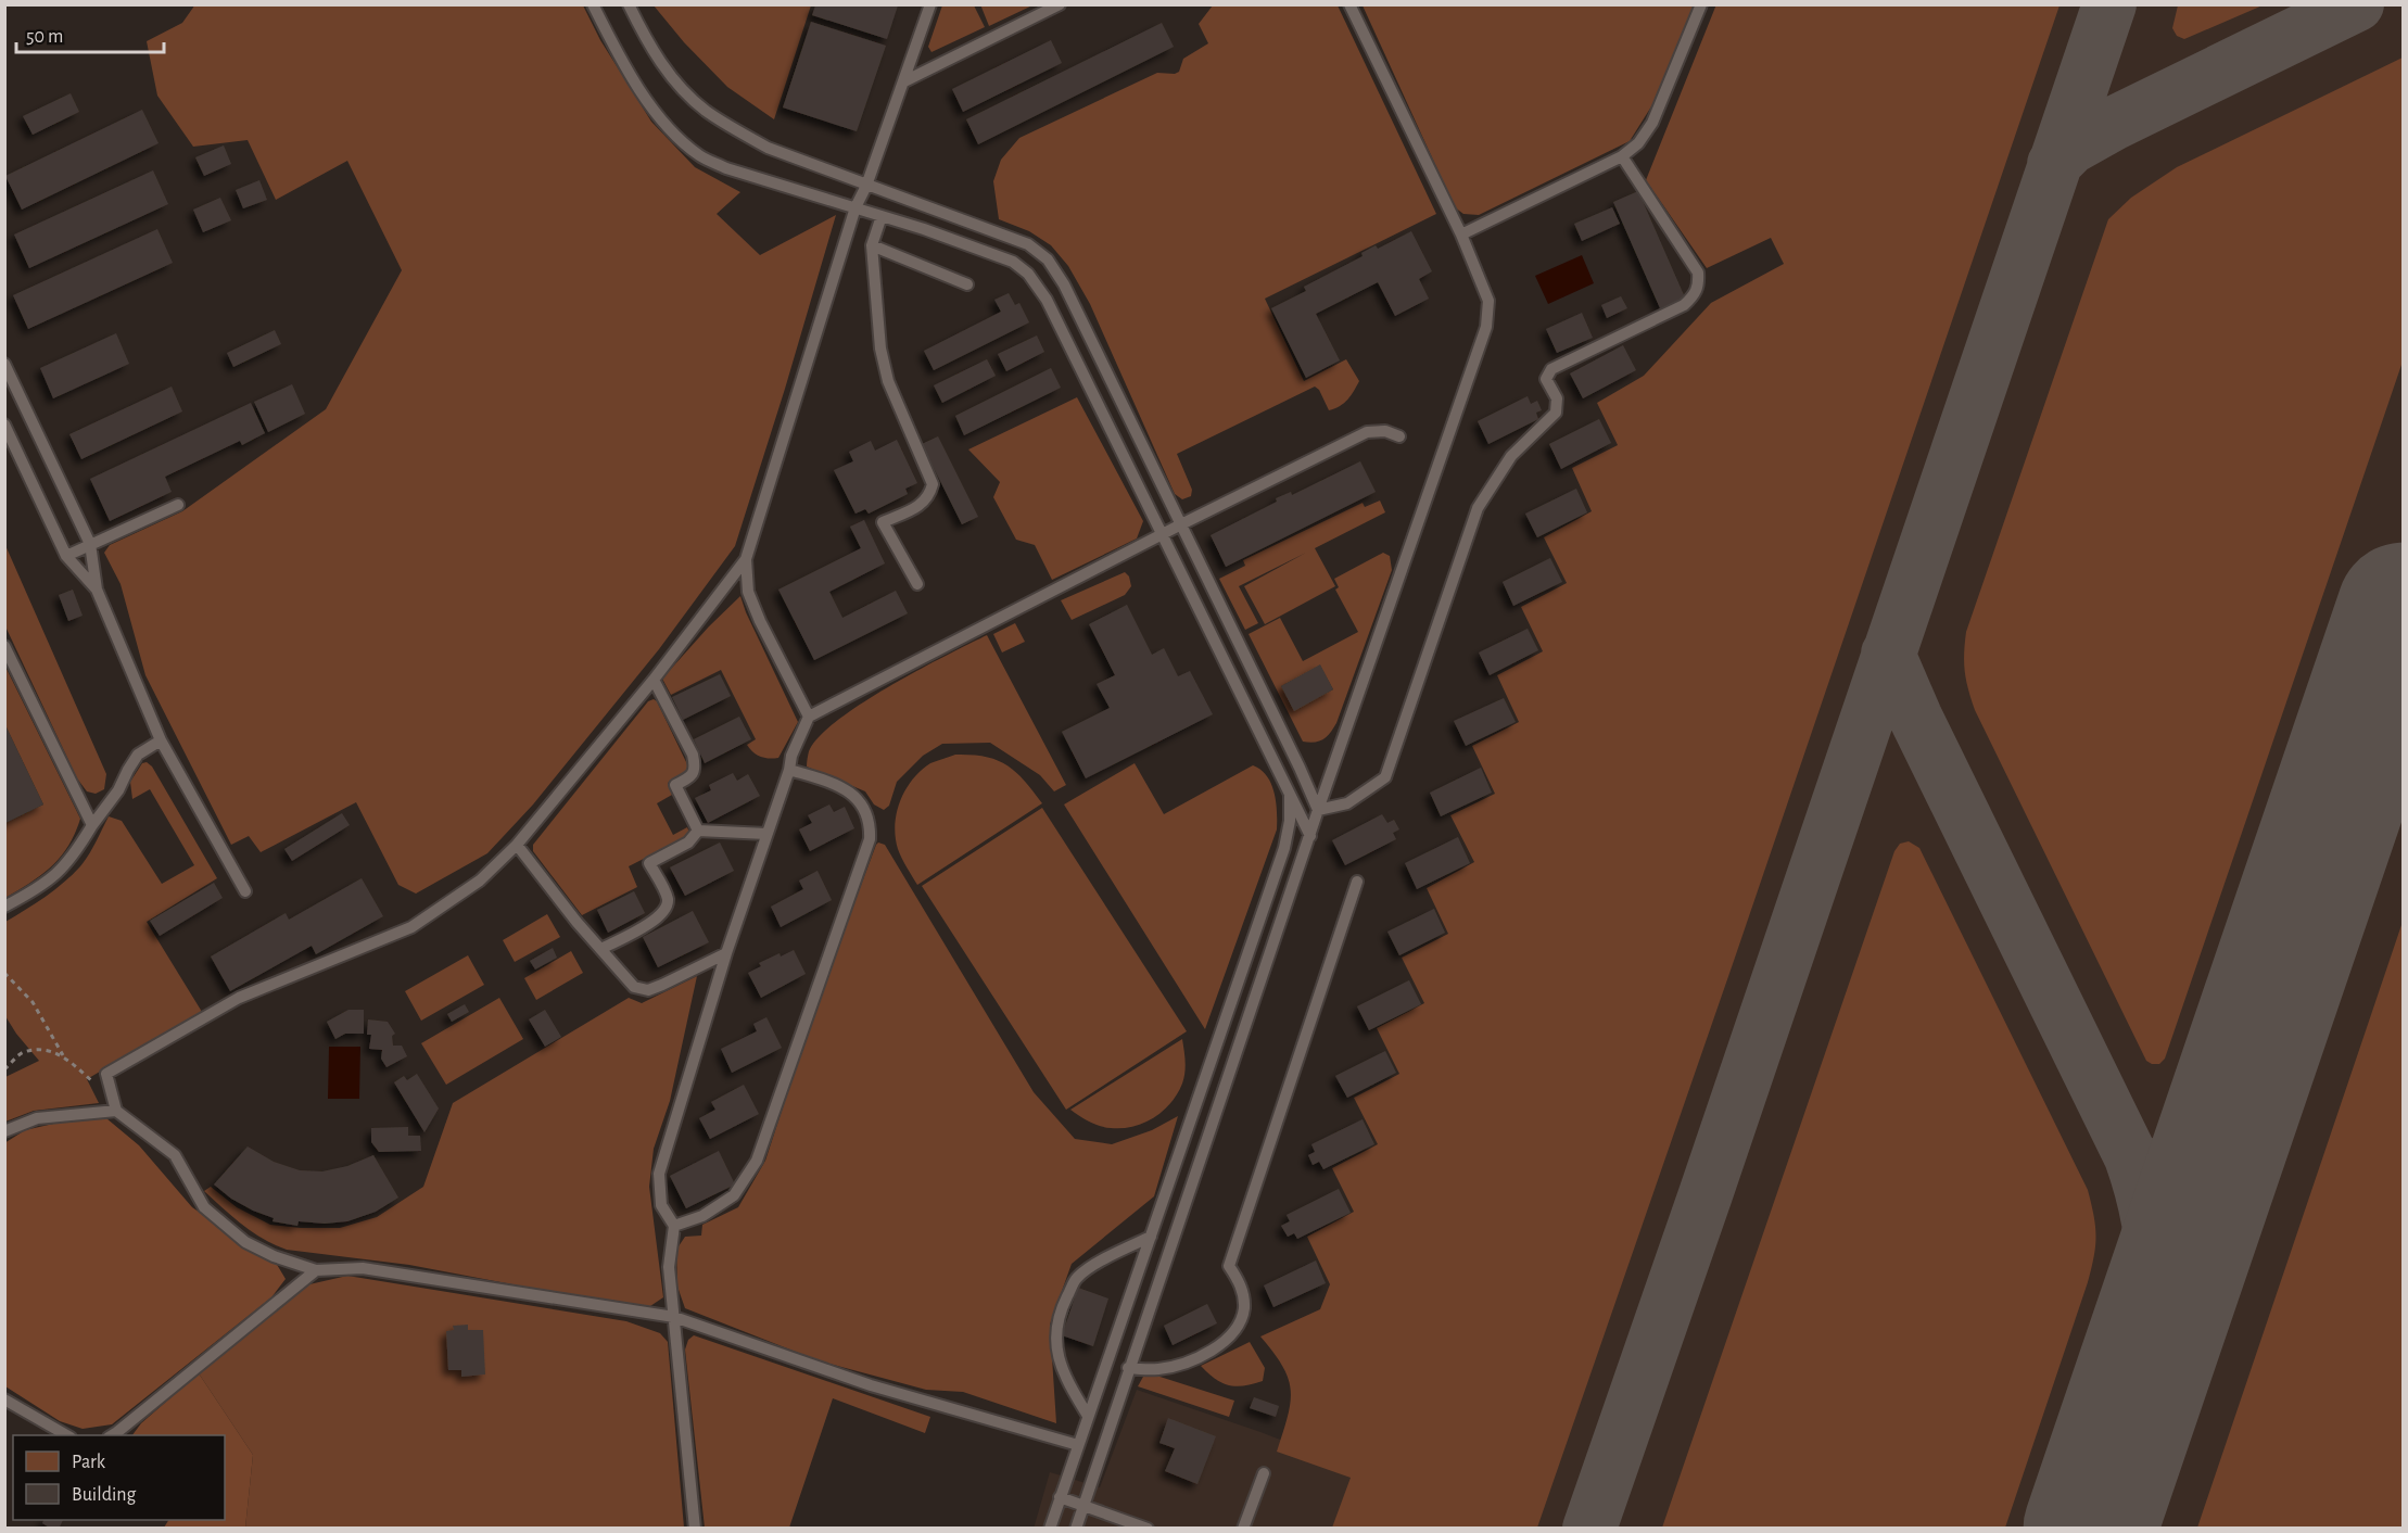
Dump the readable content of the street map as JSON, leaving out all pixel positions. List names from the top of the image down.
{
  "legend": ["Park", "Building"],
  "scale_bar": "50 m"
}
